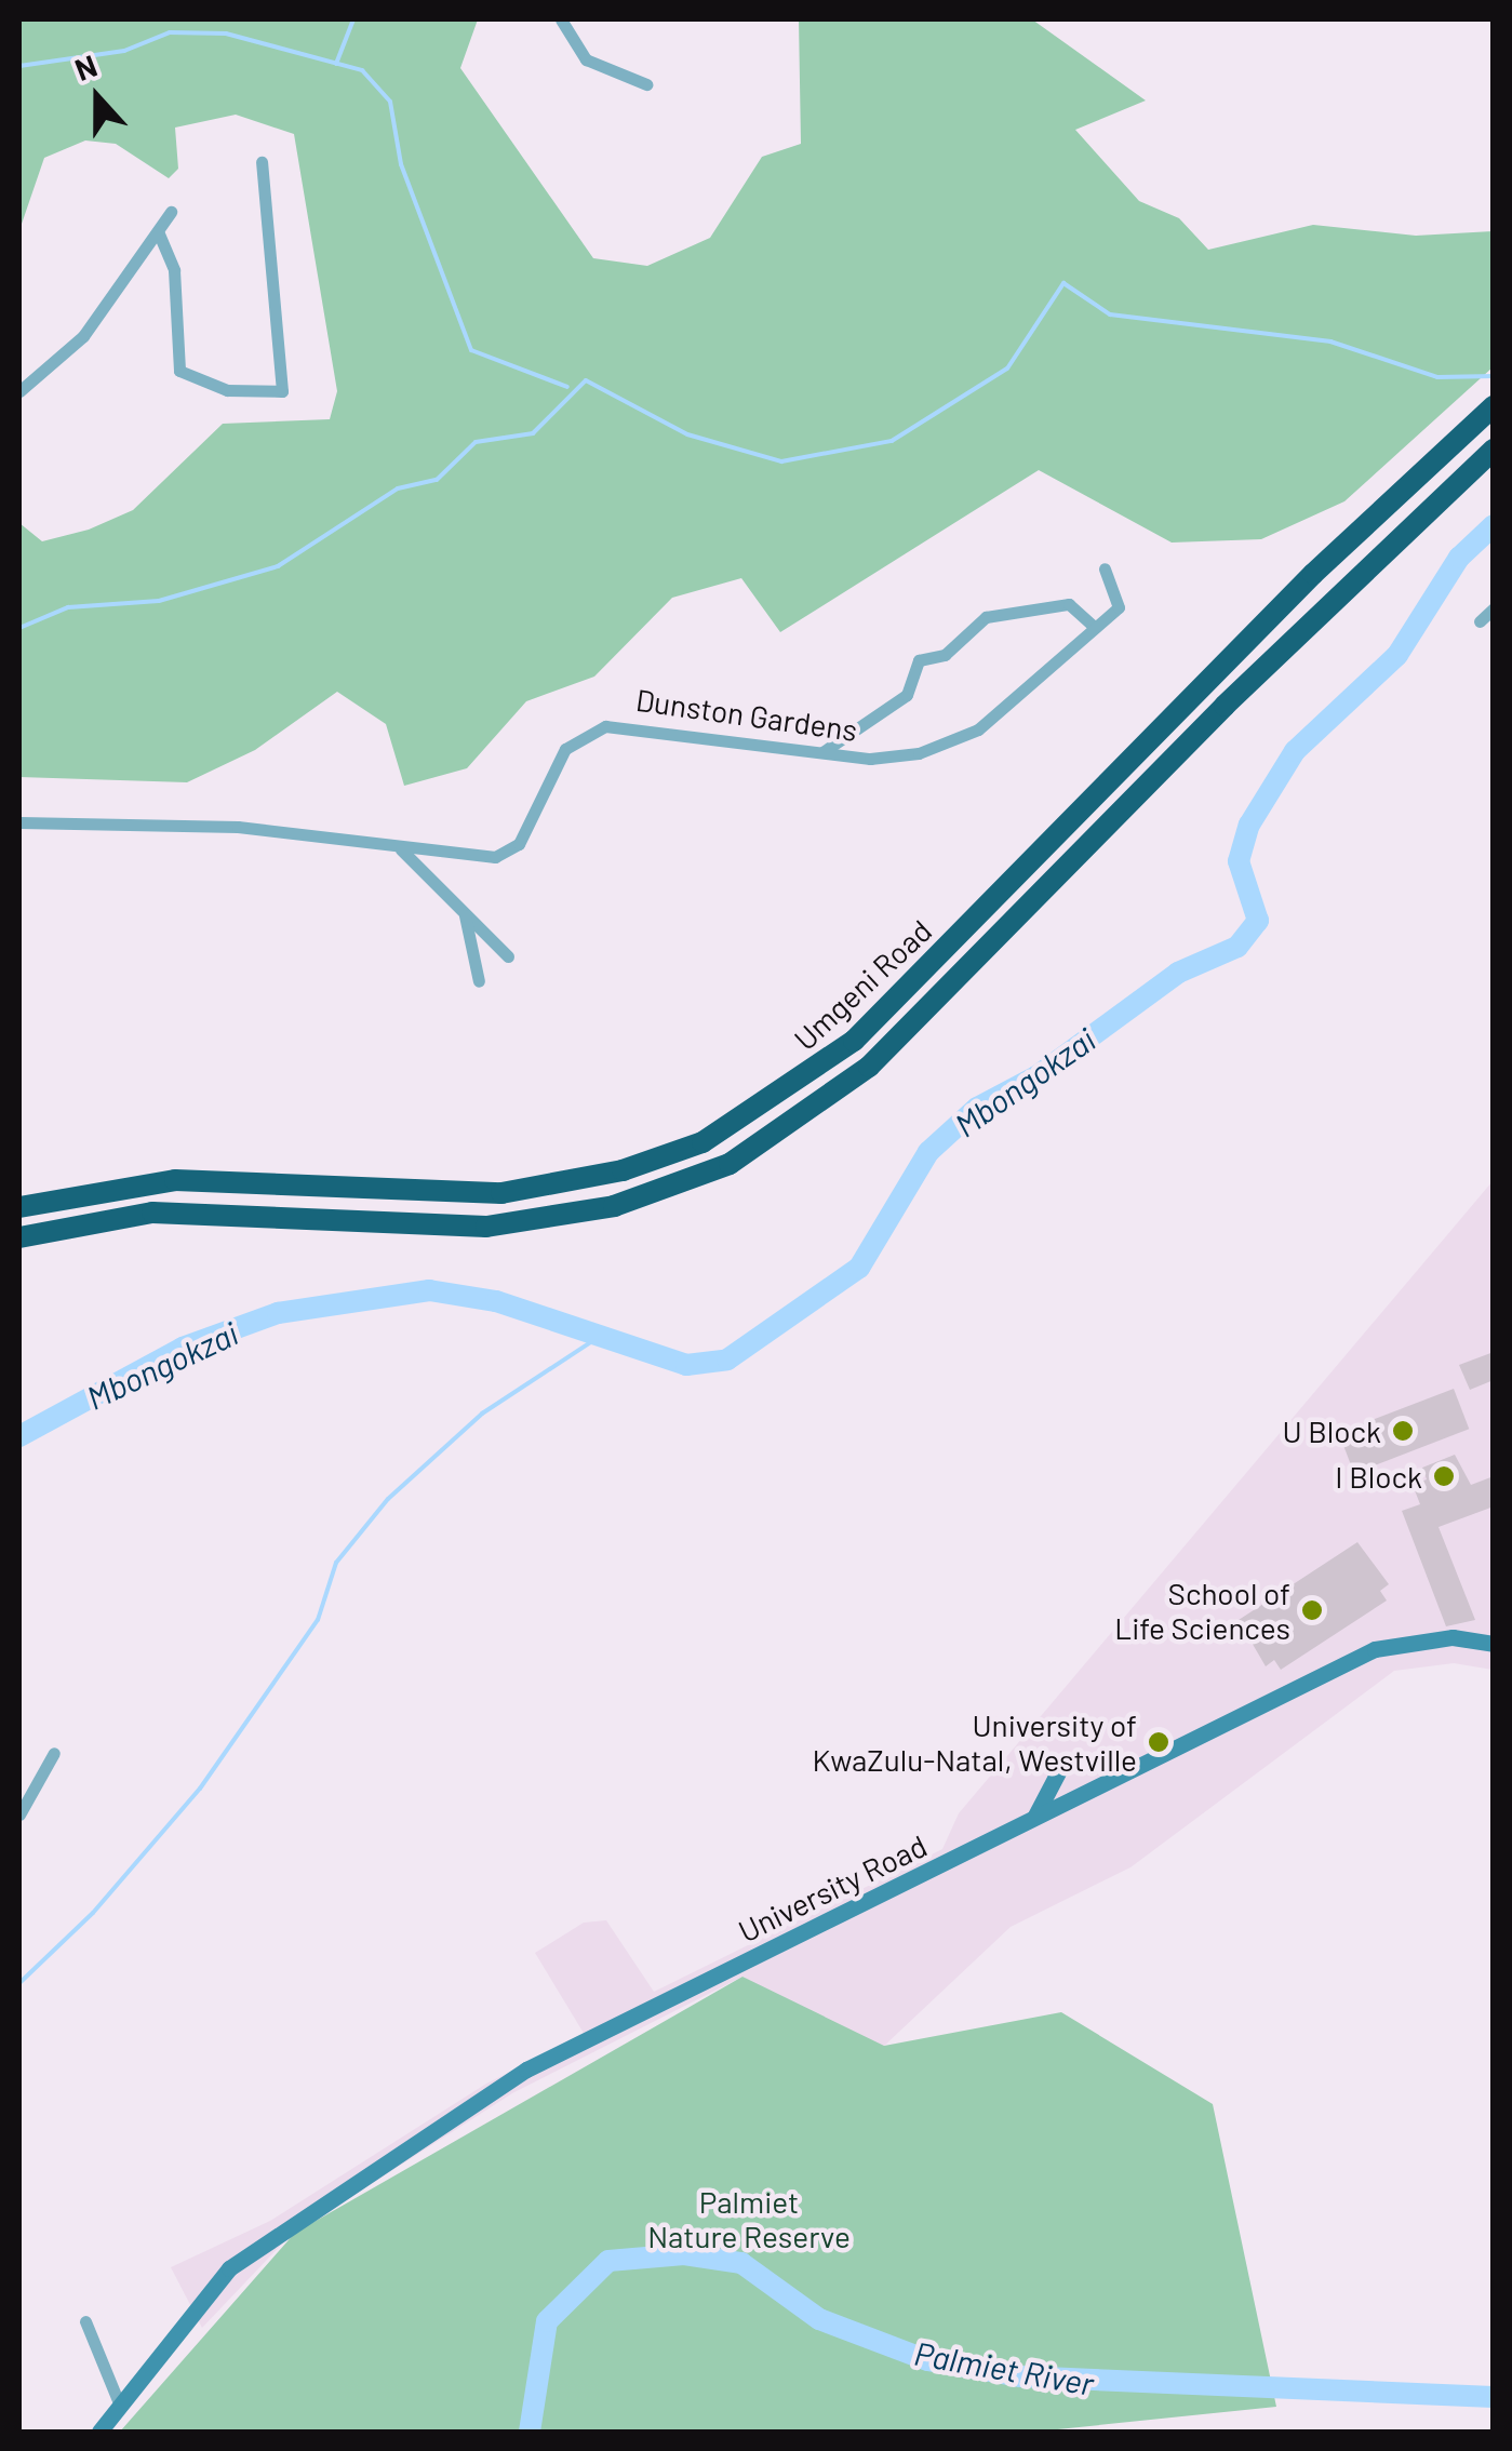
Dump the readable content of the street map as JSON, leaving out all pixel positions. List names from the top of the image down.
{
  "streets": {
    "highway": ["Umgeni Road"],
    "street": ["Dunston Gardens", "University Road"]
  },
  "water": ["Mbongokzai", "Palmiet River"],
  "parks": ["Palmiet Nature Reserve"],
  "places": [
    "U Block",
    "I Block",
    "School of Life Sciences",
    "University of KwaZulu-Natal, Westville"
  ],
  "north": "top"
}
